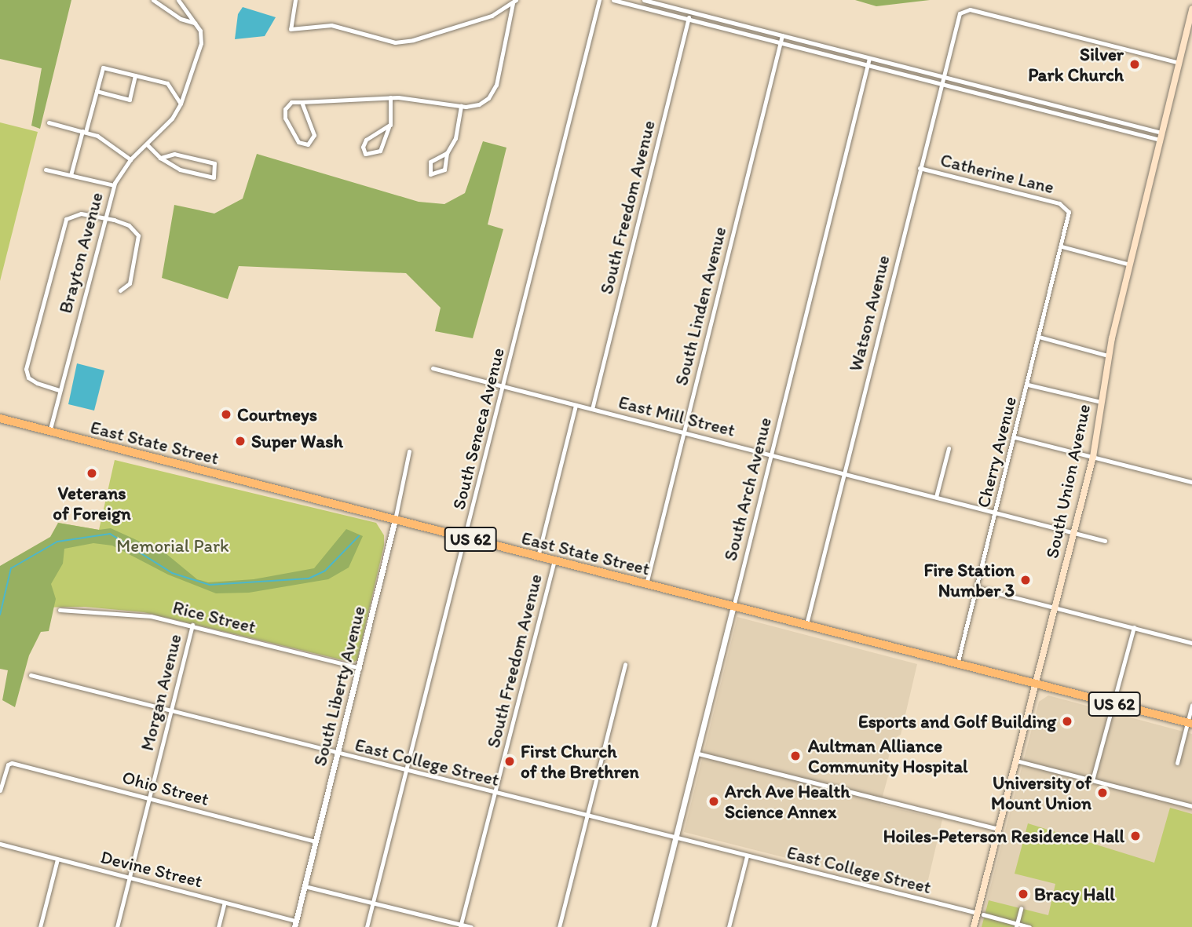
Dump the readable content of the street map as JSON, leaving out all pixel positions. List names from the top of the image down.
{
  "streets": {
    "highway": ["East State Street", "US 62"],
    "main road": ["South Union Avenue"],
    "street": [
      "Catherine Lane",
      "South Freedom Avenue",
      "Brayton Avenue",
      "South Linden Avenue",
      "Watson Avenue",
      "East Mill Street",
      "South Seneca Avenue",
      "Cherry Avenue",
      "South Arch Avenue",
      "Rice Street",
      "South Liberty Avenue",
      "Morgan Avenue",
      "East College Street",
      "Ohio Street",
      "Devine Street"
    ]
  },
  "crossings": [
    ["Catherine Lane", "Watson Avenue"],
    ["Catherine Lane", "Cherry Avenue"],
    ["South Freedom Avenue", "East Mill Street"],
    ["South Freedom Avenue", "East State Street"],
    ["South Freedom Avenue", "East College Street"],
    ["Brayton Avenue", "East State Street"],
    ["South Linden Avenue", "East Mill Street"],
    ["South Linden Avenue", "East State Street"],
    ["Watson Avenue", "East Mill Street"],
    ["Watson Avenue", "East State Street"],
    ["Watson Avenue", "South Union Avenue"],
    ["East Mill Street", "South Seneca Avenue"],
    ["East Mill Street", "Cherry Avenue"],
    ["East Mill Street", "South Union Avenue"],
    ["East Mill Street", "South Arch Avenue"],
    ["South Seneca Avenue", "East State Street"],
    ["South Seneca Avenue", "East College Street"],
    ["East State Street", "Cherry Avenue"],
    ["East State Street", "South Union Avenue"],
    ["East State Street", "South Arch Avenue"],
    ["East State Street", "US 62"],
    ["East State Street", "South Liberty Avenue"],
    ["South Union Avenue", "US 62"],
    ["South Union Avenue", "East College Street"],
    ["South Arch Avenue", "East College Street"],
    ["Rice Street", "South Liberty Avenue"],
    ["Rice Street", "Morgan Avenue"],
    ["South Liberty Avenue", "East College Street"],
    ["South Liberty Avenue", "Ohio Street"],
    ["South Liberty Avenue", "Devine Street"],
    ["Morgan Avenue", "East College Street"],
    ["Morgan Avenue", "Ohio Street"],
    ["Morgan Avenue", "Devine Street"]
  ],
  "parks": ["Memorial Park"],
  "places": [
    "Silver Park Church",
    "Courtneys",
    "Super Wash",
    "Veterans of Foreign",
    "Fire Station Number 3",
    "Esports and Golf Building",
    "Aultman Alliance Community Hospital",
    "First Church of the Brethren",
    "University of Mount Union",
    "Arch Ave Health Science Annex",
    "Hoiles-Peterson Residence Hall",
    "Bracy Hall"
  ]
}
